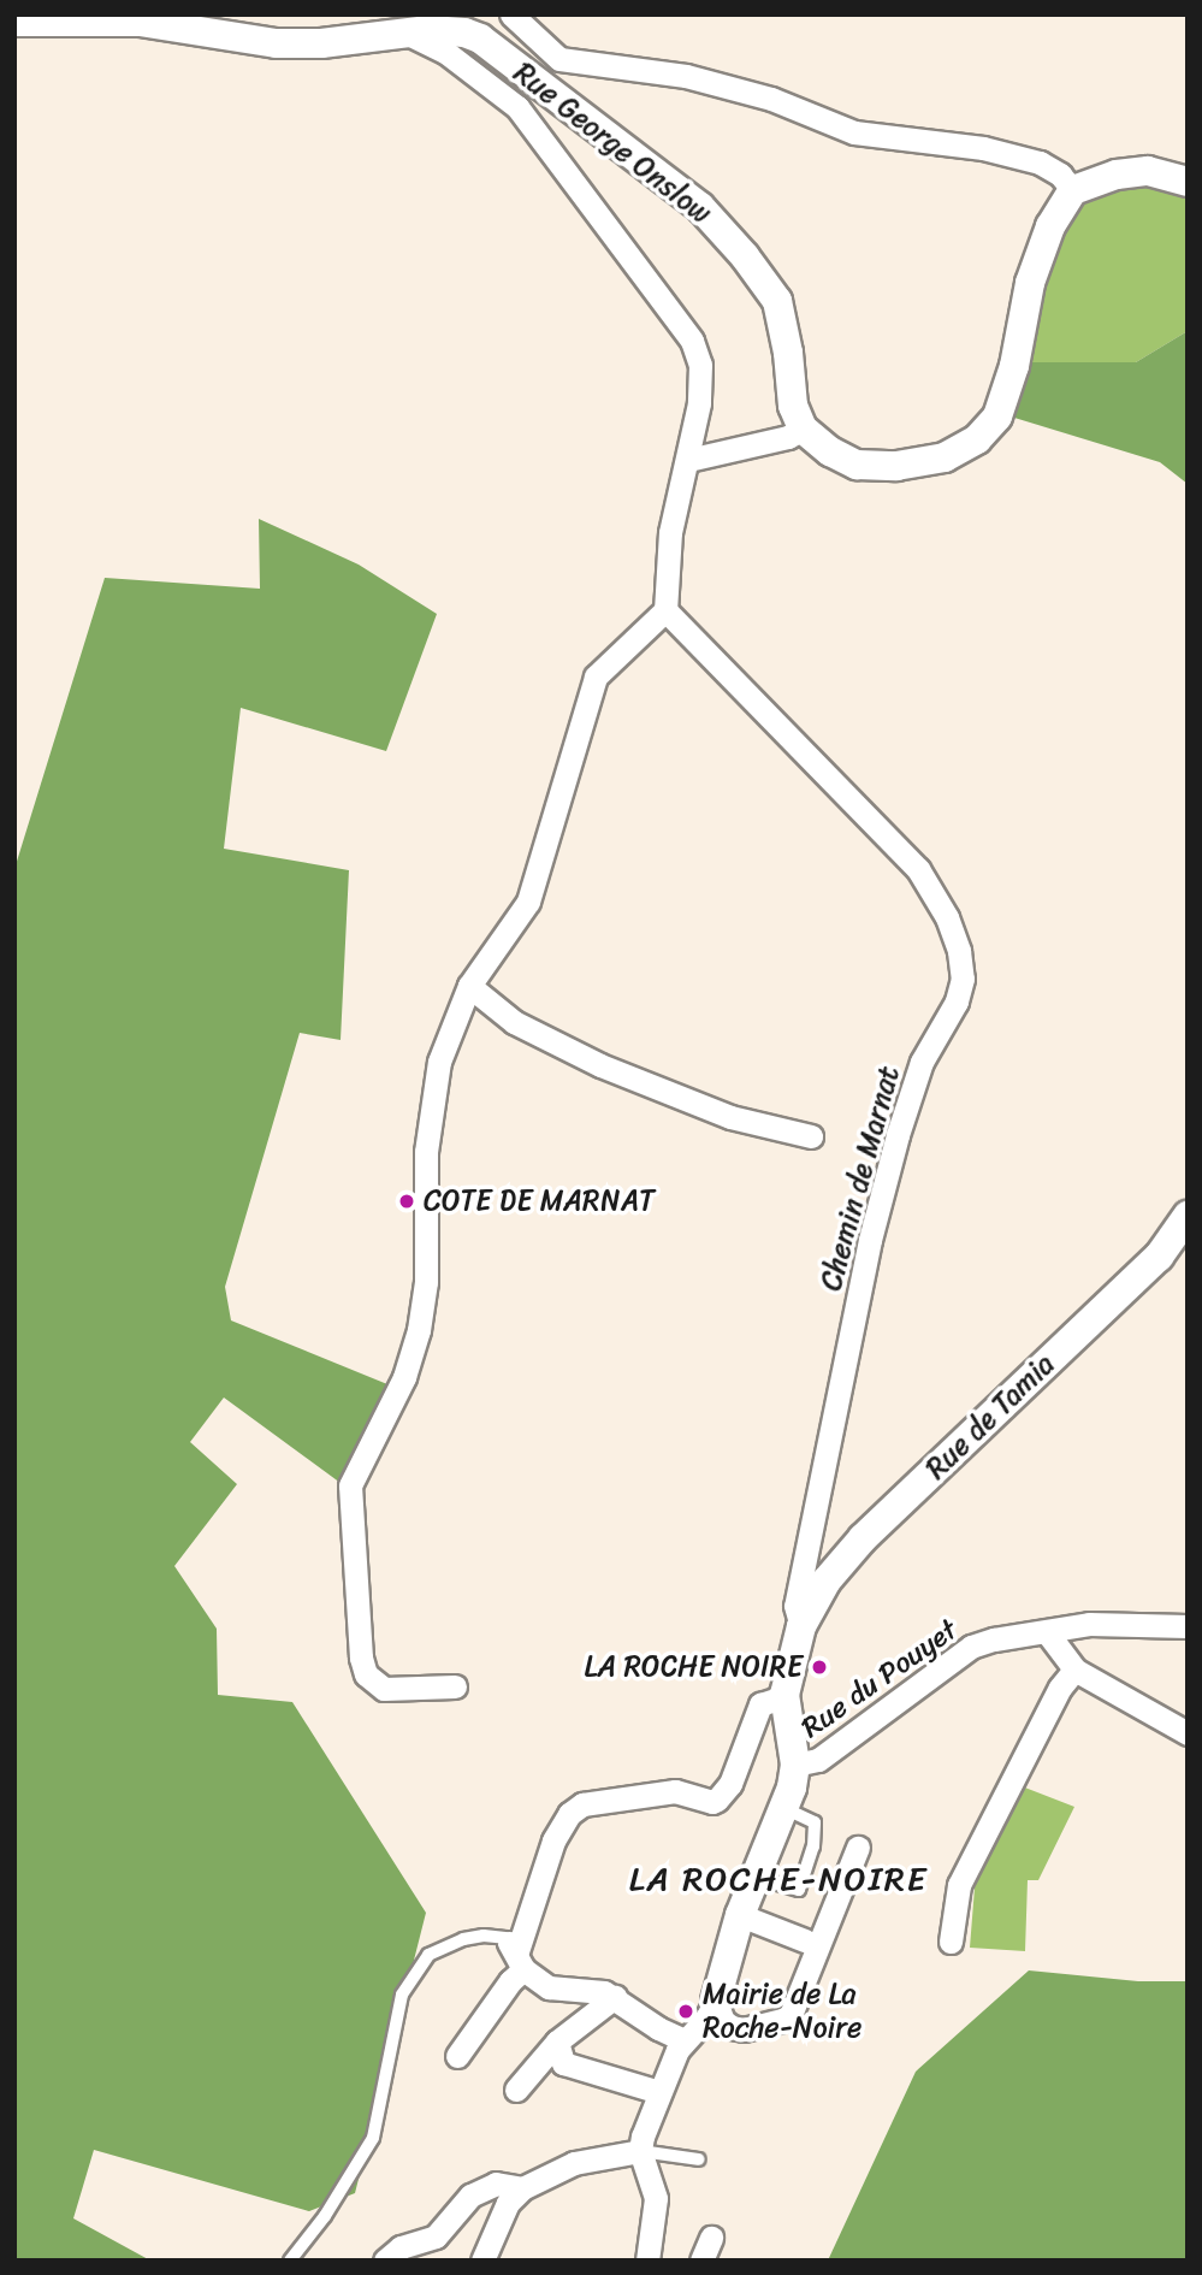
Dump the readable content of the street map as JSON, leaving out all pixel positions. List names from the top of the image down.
{
  "streets": {
    "street": [
      "Rue George Onslow",
      "Chemin de Marnat",
      "Rue de Tamia",
      "Rue du Pouyet"
    ]
  },
  "crossings": [
    ["Chemin de Marnat", "Rue de Tamia"]
  ],
  "districts": ["LA ROCHE-NOIRE"],
  "places": ["COTE DE MARNAT", "LA ROCHE NOIRE", "Mairie de La Roche-Noire"]
}
